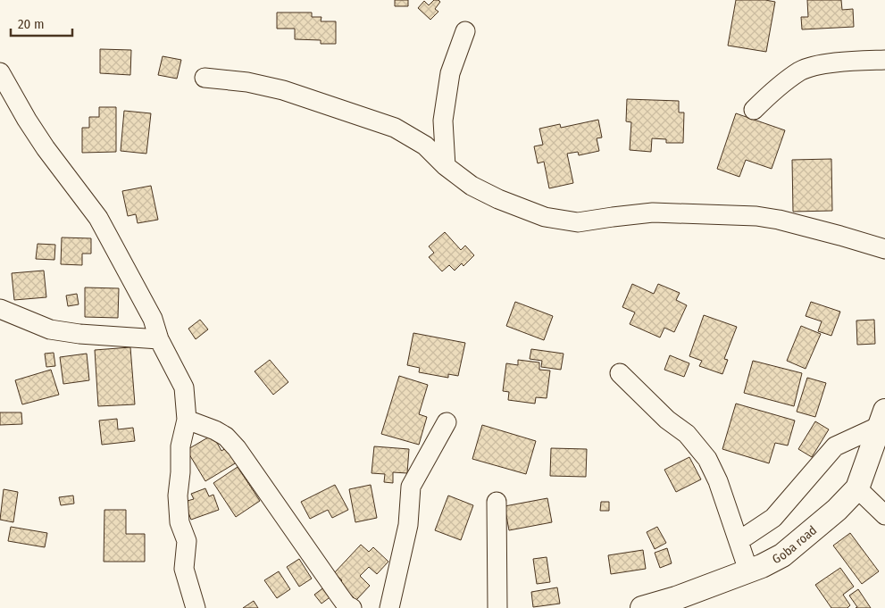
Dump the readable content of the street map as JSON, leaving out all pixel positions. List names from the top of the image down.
{
  "streets": {
    "street": ["Goba road"]
  },
  "scale_bar": "20 m"
}
